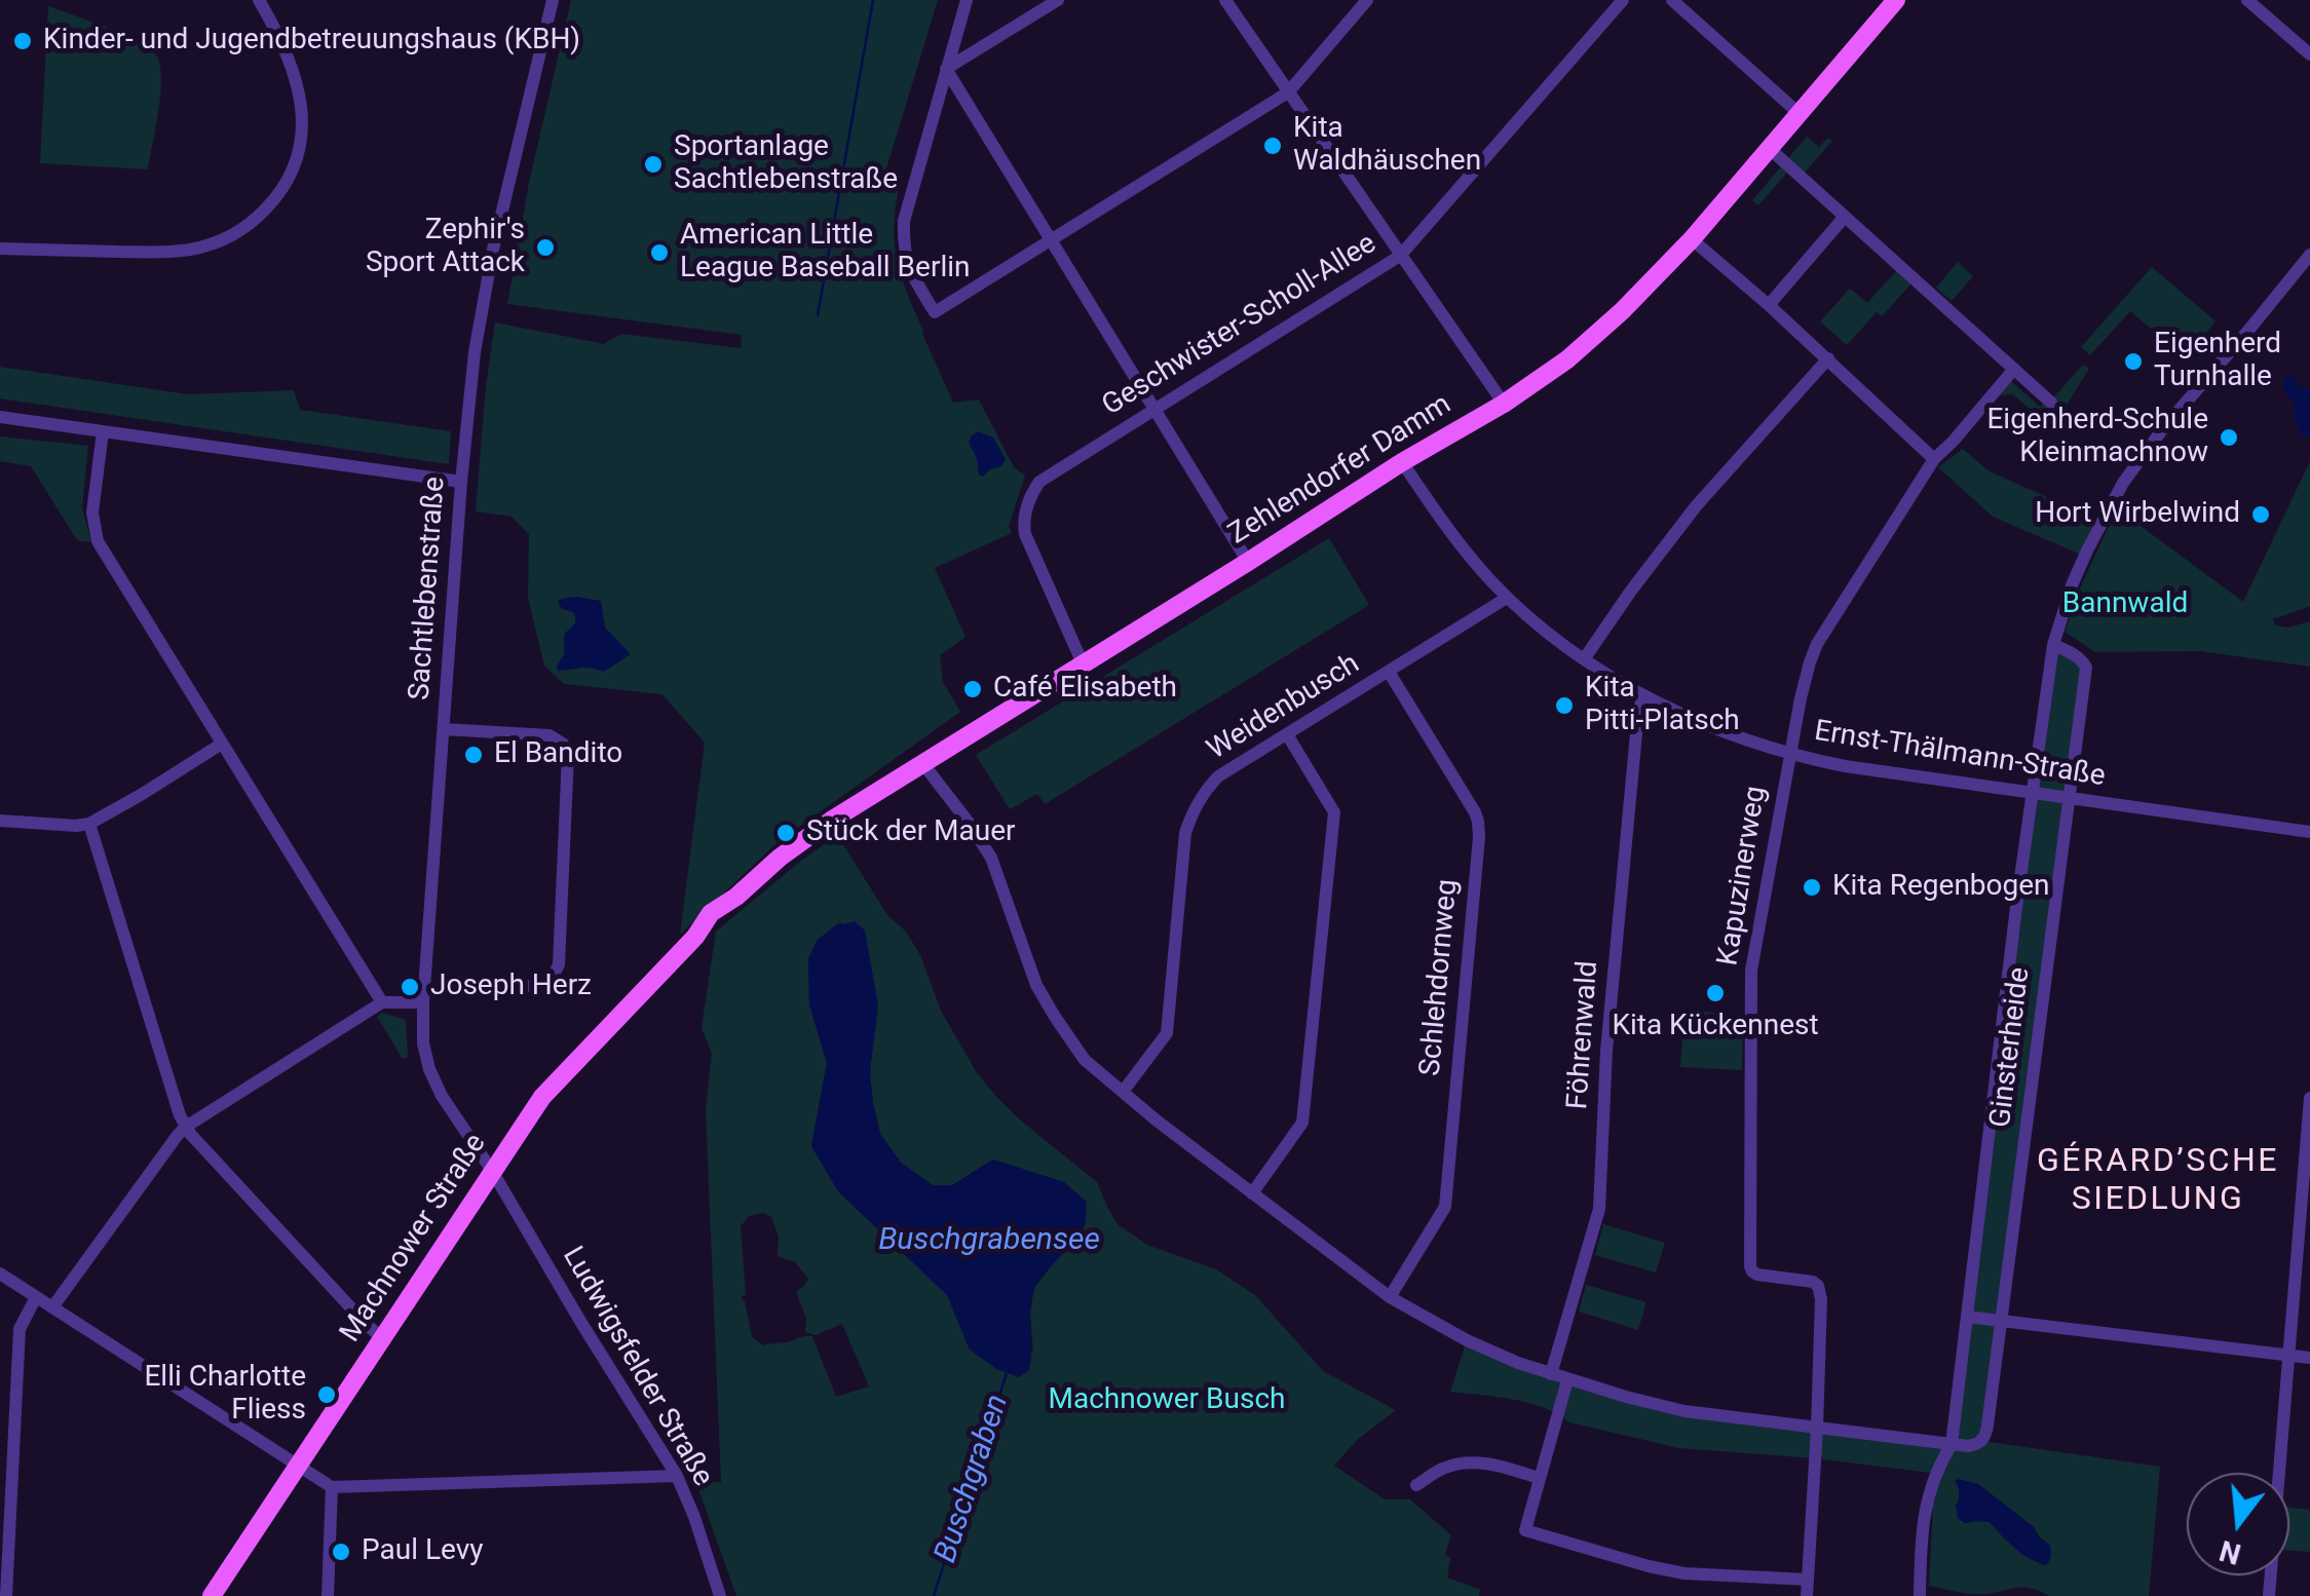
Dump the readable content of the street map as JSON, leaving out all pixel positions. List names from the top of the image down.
{
  "streets": {
    "main road": ["Zehlendorfer Damm", "Machnower Straße"],
    "street": [
      "Geschwister-Scholl-Allee",
      "Sachtlebenstraße",
      "Weidenbusch",
      "Ernst-Thälmann-Straße",
      "Kapuzinerweg",
      "Schlehdornweg",
      "Föhrenwald",
      "Ginsterheide",
      "Ludwigsfelder Straße"
    ]
  },
  "crossings": [
    ["Geschwister-Scholl-Allee", "Zehlendorfer Damm"],
    ["Zehlendorfer Damm", "Ernst-Thälmann-Straße"],
    ["Zehlendorfer Damm", "Machnower Straße"],
    ["Sachtlebenstraße", "Machnower Straße"],
    ["Sachtlebenstraße", "Ludwigsfelder Straße"],
    ["Weidenbusch", "Ernst-Thälmann-Straße"],
    ["Weidenbusch", "Schlehdornweg"],
    ["Ernst-Thälmann-Straße", "Kapuzinerweg"],
    ["Ernst-Thälmann-Straße", "Föhrenwald"],
    ["Ernst-Thälmann-Straße", "Ginsterheide"],
    ["Machnower Straße", "Ludwigsfelder Straße"]
  ],
  "districts": ["GÉRARD’SCHE SIEDLUNG"],
  "water": ["Buschgrabensee", "Buschgraben"],
  "parks": ["Bannwald", "Machnower Busch"],
  "places": [
    "Kinder- und Jugendbetreuungshaus (KBH)",
    "Kita Waldhäuschen",
    "Sportanlage Sachtlebenstraße",
    "Zephir's Sport Attack",
    "American Little League Baseball Berlin",
    "Eigenherd Turnhalle",
    "Eigenherd-Schule Kleinmachnow",
    "Hort Wirbelwind",
    "Café Elisabeth",
    "Kita Pitti-Platsch",
    "El Bandito",
    "Stück der Mauer",
    "Kita Regenbogen",
    "Joseph Herz",
    "Kita Kückennest",
    "Elli Charlotte Fliess",
    "Paul Levy"
  ],
  "north": "bottom"
}
